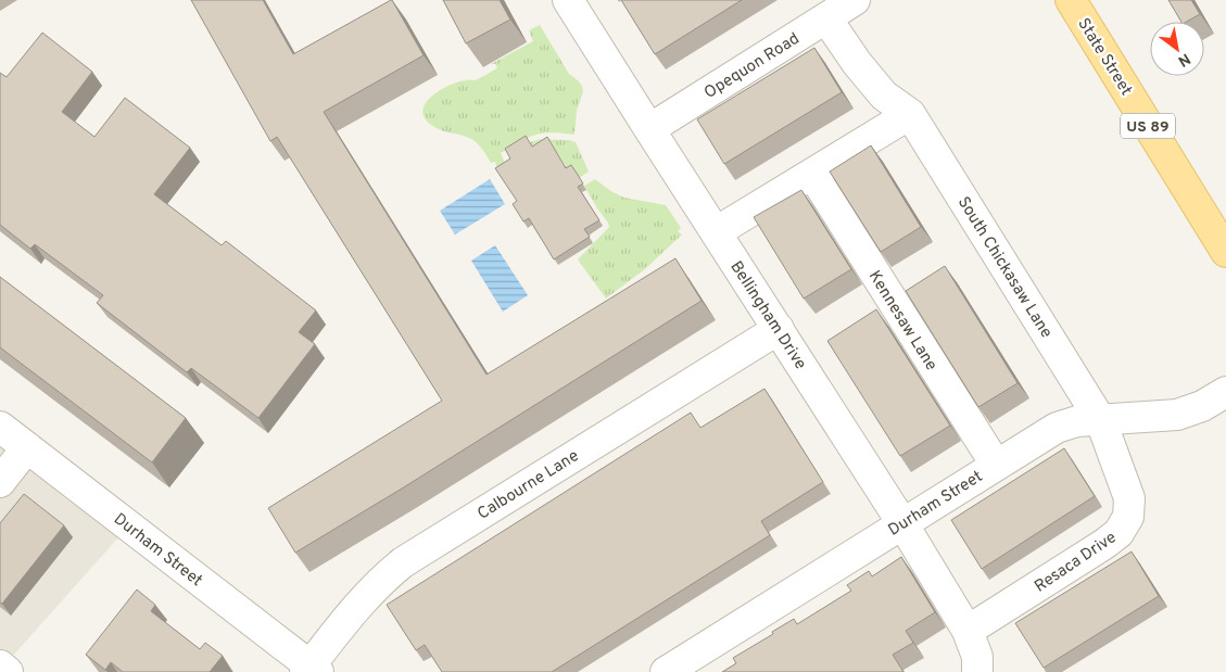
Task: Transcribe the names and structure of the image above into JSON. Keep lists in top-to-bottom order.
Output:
{
  "streets": {
    "main road": ["State Street", "US 89"],
    "street": [
      "Opequon Road",
      "South Chickasaw Lane",
      "Bellingham Drive",
      "Kennesaw Lane",
      "Calbourne Lane",
      "Durham Street",
      "Resaca Drive"
    ]
  },
  "crossings": [
    ["Opequon Road", "Bellingham Drive"],
    ["South Chickasaw Lane", "Durham Street"],
    ["South Chickasaw Lane", "Resaca Drive"],
    ["Bellingham Drive", "Calbourne Lane"],
    ["Bellingham Drive", "Durham Street"],
    ["Bellingham Drive", "Resaca Drive"],
    ["Kennesaw Lane", "Durham Street"],
    ["Calbourne Lane", "Durham Street"],
    ["Durham Street", "Resaca Drive"]
  ],
  "north": "bottom right"
}
